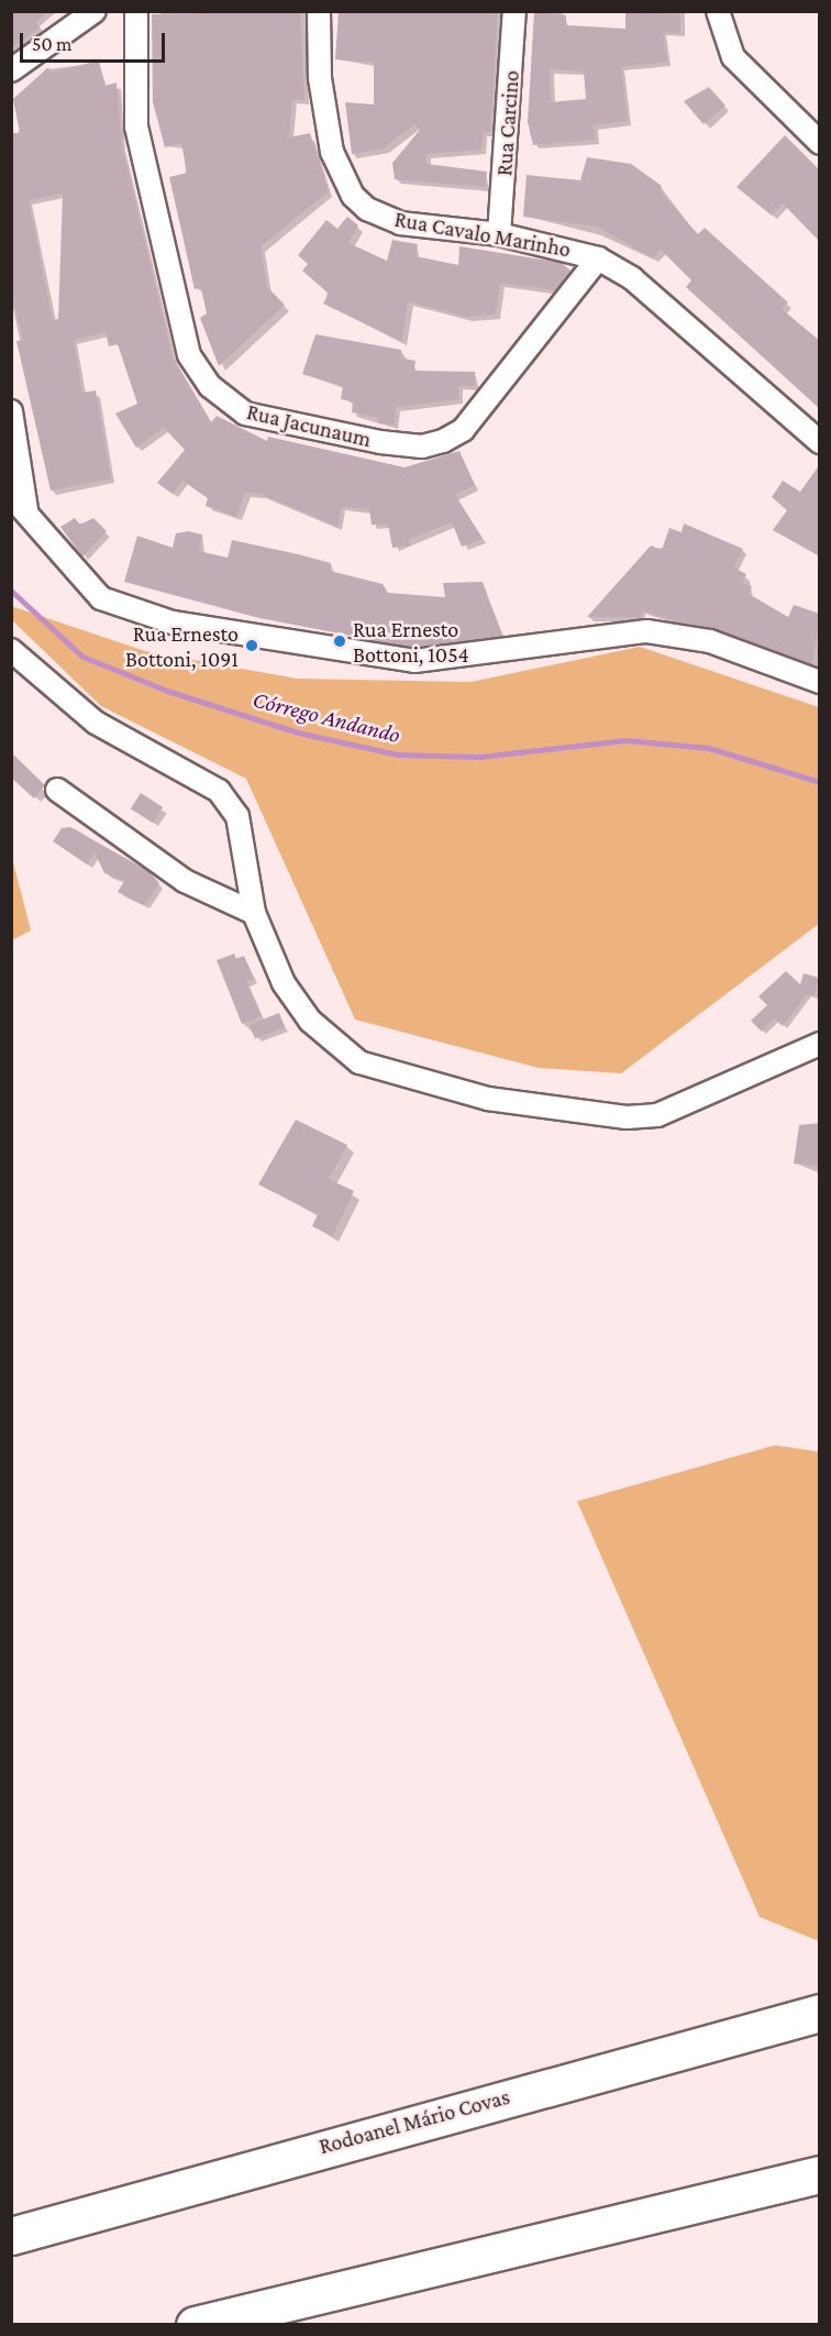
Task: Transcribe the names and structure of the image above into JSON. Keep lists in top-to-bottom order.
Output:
{
  "streets": {
    "highway": ["Rodoanel Mário Covas"],
    "street": ["Rua Carcino", "Rua Cavalo Marinho", "Rua Jacunaum"]
  },
  "crossings": [
    ["Rua Carcino", "Rua Cavalo Marinho"],
    ["Rua Cavalo Marinho", "Rua Jacunaum"]
  ],
  "water": ["Córrego Andando"],
  "places": ["Rua Ernesto Bottoni, 1054", "Rua Ernesto Bottoni, 1091"],
  "scale_bar": "50 m"
}
